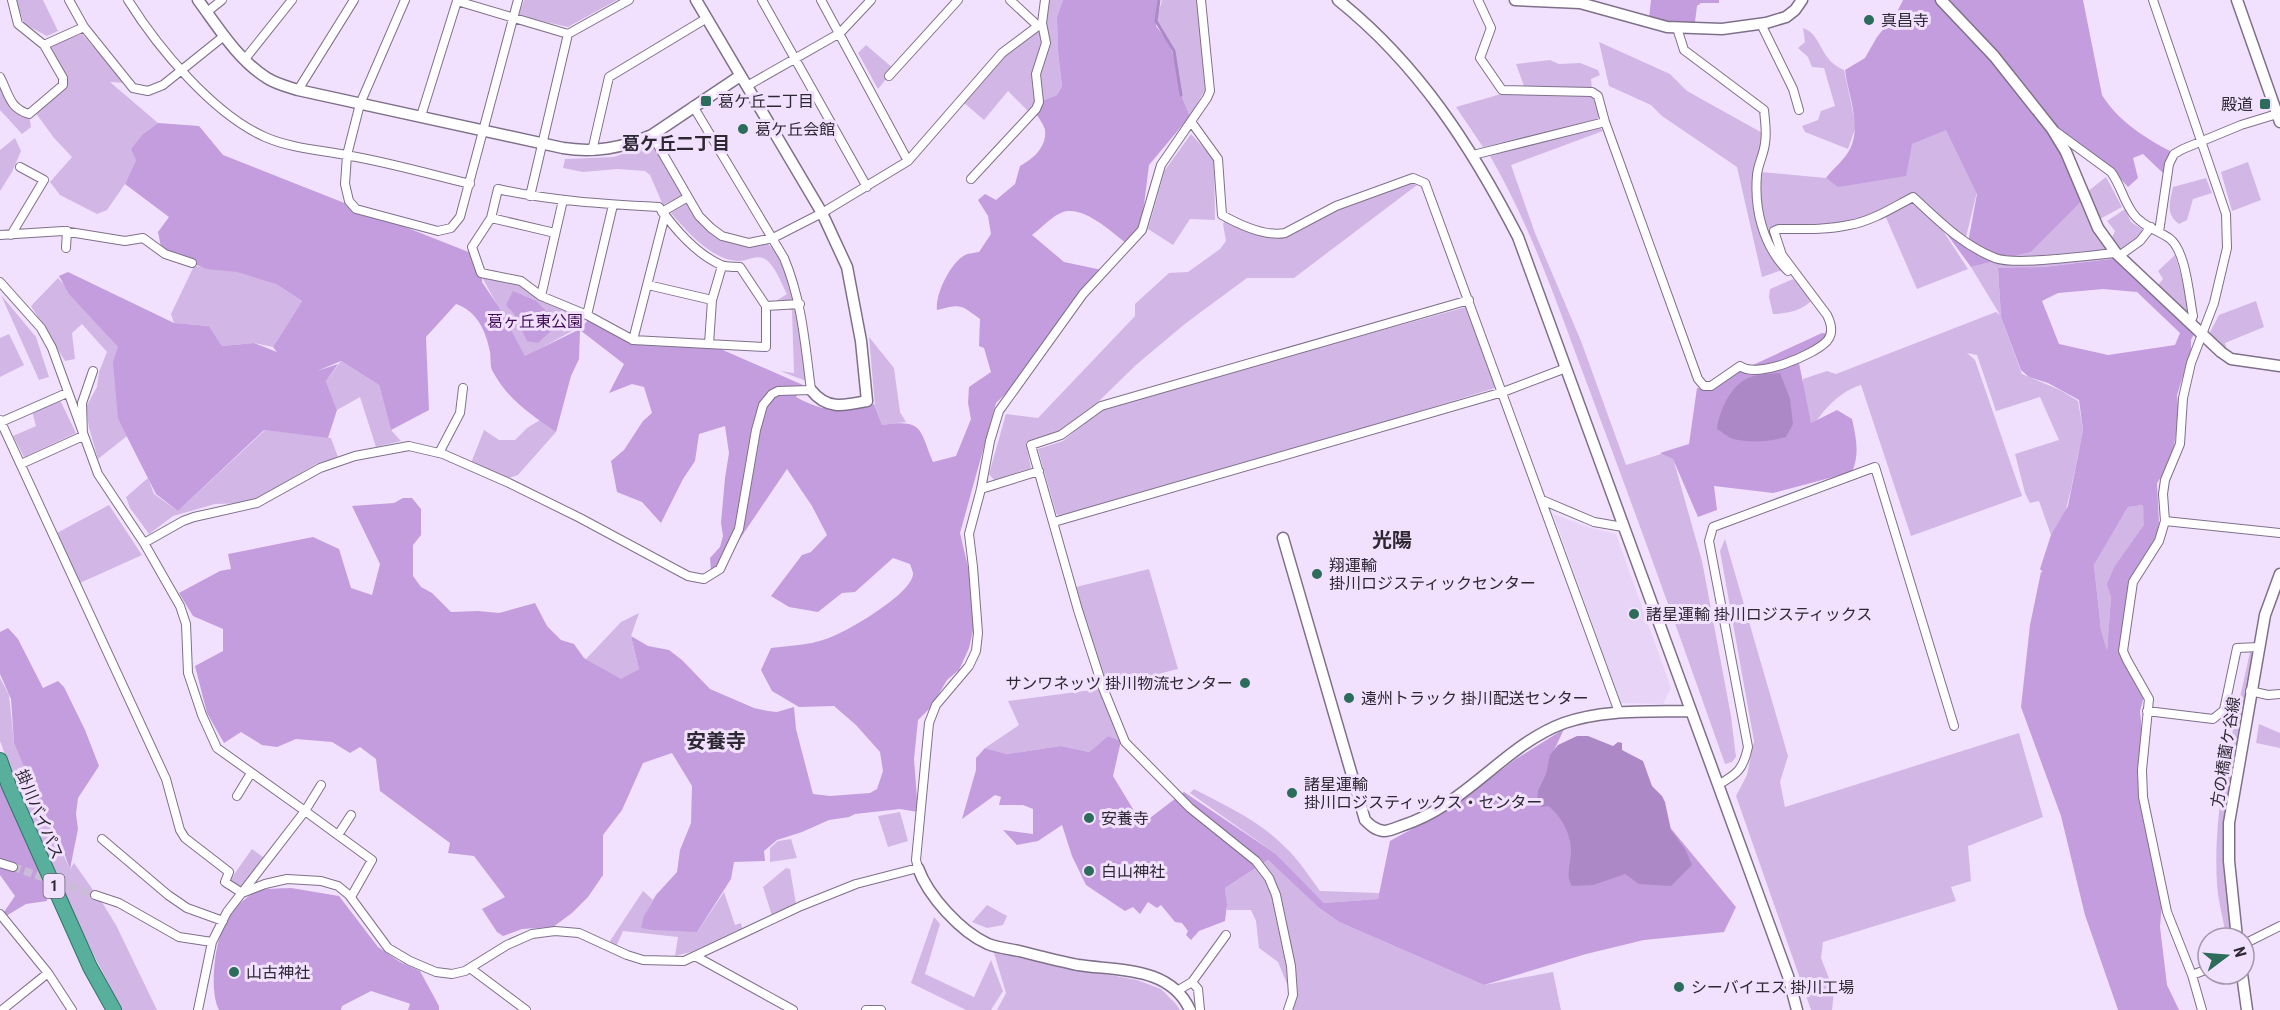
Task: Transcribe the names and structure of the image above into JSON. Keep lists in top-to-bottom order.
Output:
{
  "streets": {
    "highway": ["掛川バイパス", "1"],
    "street": ["方の橋薗ケ谷線"]
  },
  "districts": ["葛ケ丘二丁目", "光陽", "安養寺"],
  "parks": ["葛ヶ丘東公園"],
  "places": {
    "other": [
      "真昌寺",
      "葛ケ丘会館",
      "翔運輸 掛川ロジスティックセンター",
      "諸星運輸 掛川ロジスティックス",
      "サンワネッツ 掛川物流センター",
      "遠州トラック 掛川配送センター",
      "諸星運輸 掛川ロジスティックス・センター",
      "安養寺",
      "白山神社",
      "山古神社",
      "シーバイエス 掛川工場"
    ],
    "transit": ["葛ケ丘二丁目", "殿道"]
  },
  "north": "right"
}
